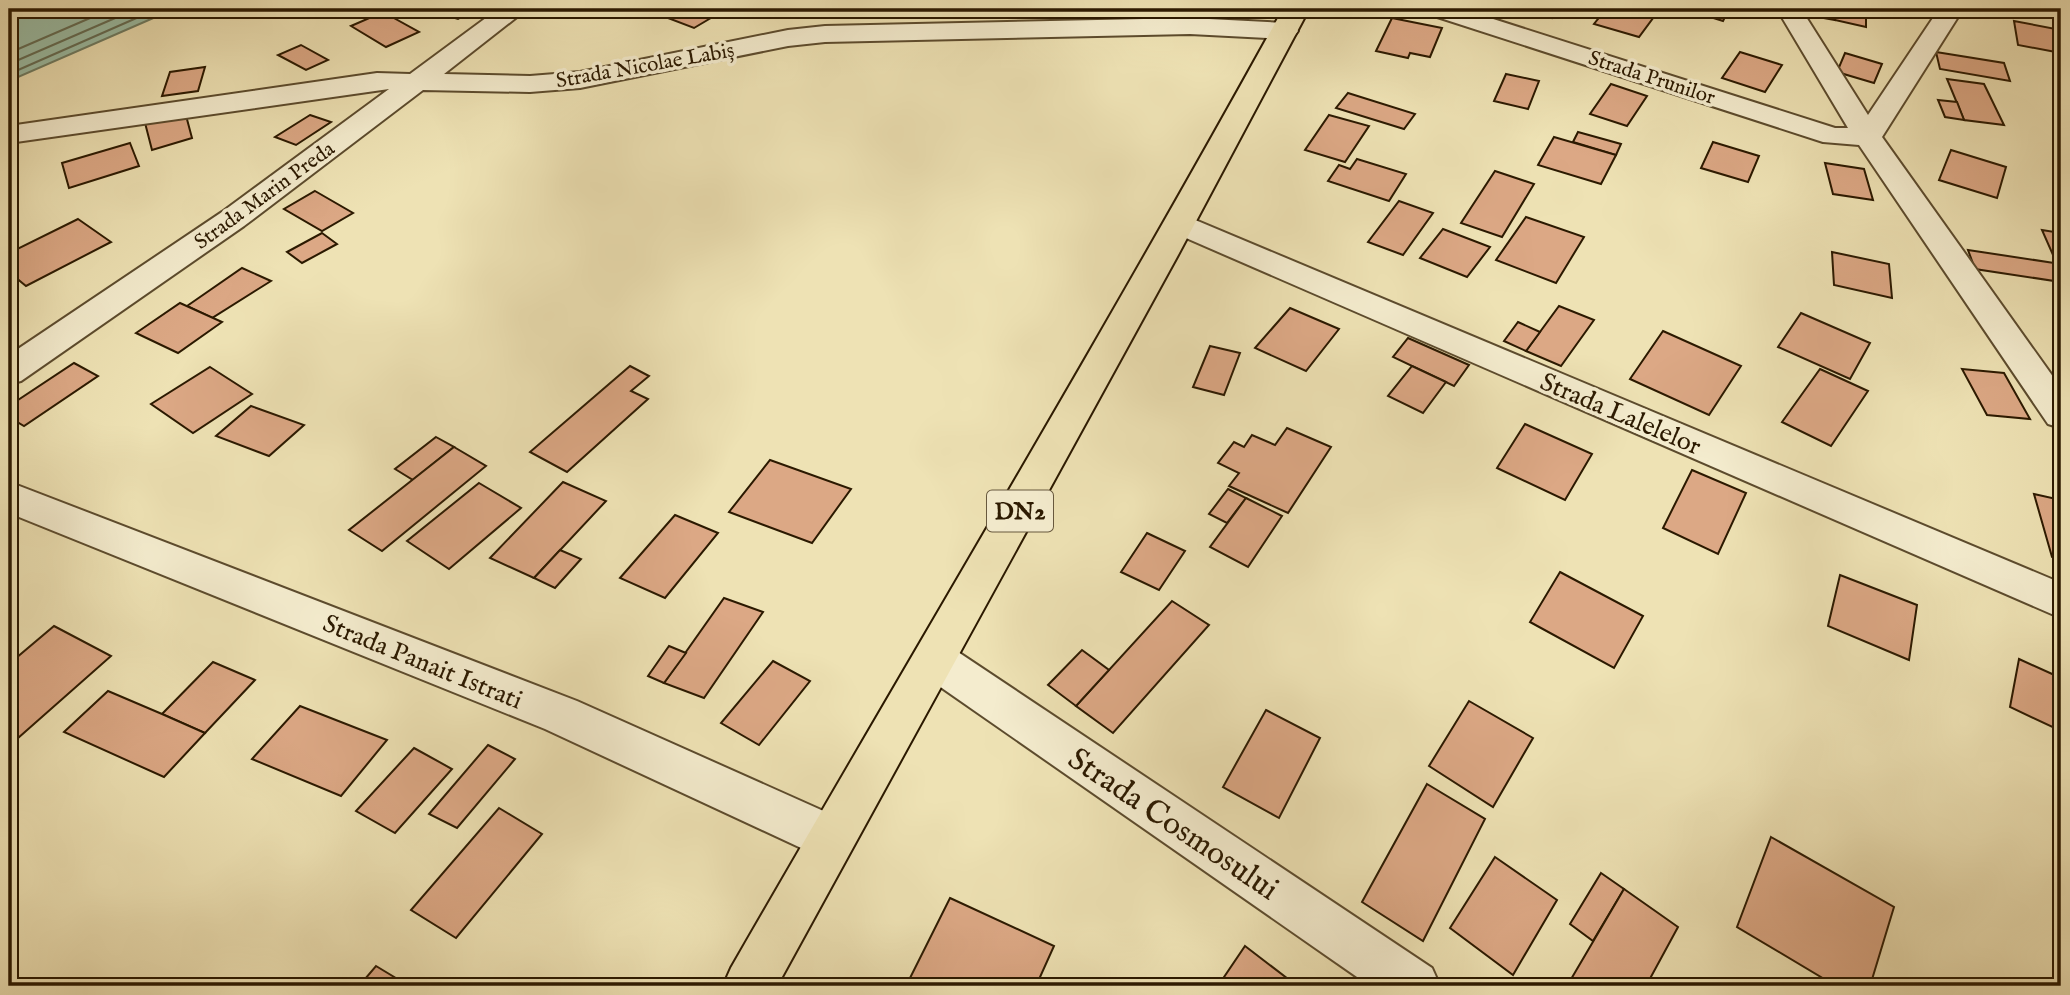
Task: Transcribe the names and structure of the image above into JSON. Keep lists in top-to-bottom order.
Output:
{
  "streets": {
    "highway": ["DN2"],
    "street": [
      "Strada Nicolae Labiș",
      "Strada Prunilor",
      "Strada Marin Preda",
      "Strada Lalelelor",
      "Strada Panait Istrati",
      "Strada Cosmosului"
    ]
  },
  "crossings": [
    ["Strada Nicolae Labiș", "Strada Marin Preda"],
    ["Strada Nicolae Labiș", "DN2"],
    ["Strada Lalelelor", "DN2"],
    ["DN2", "Strada Panait Istrati"],
    ["DN2", "Strada Cosmosului"]
  ]
}
